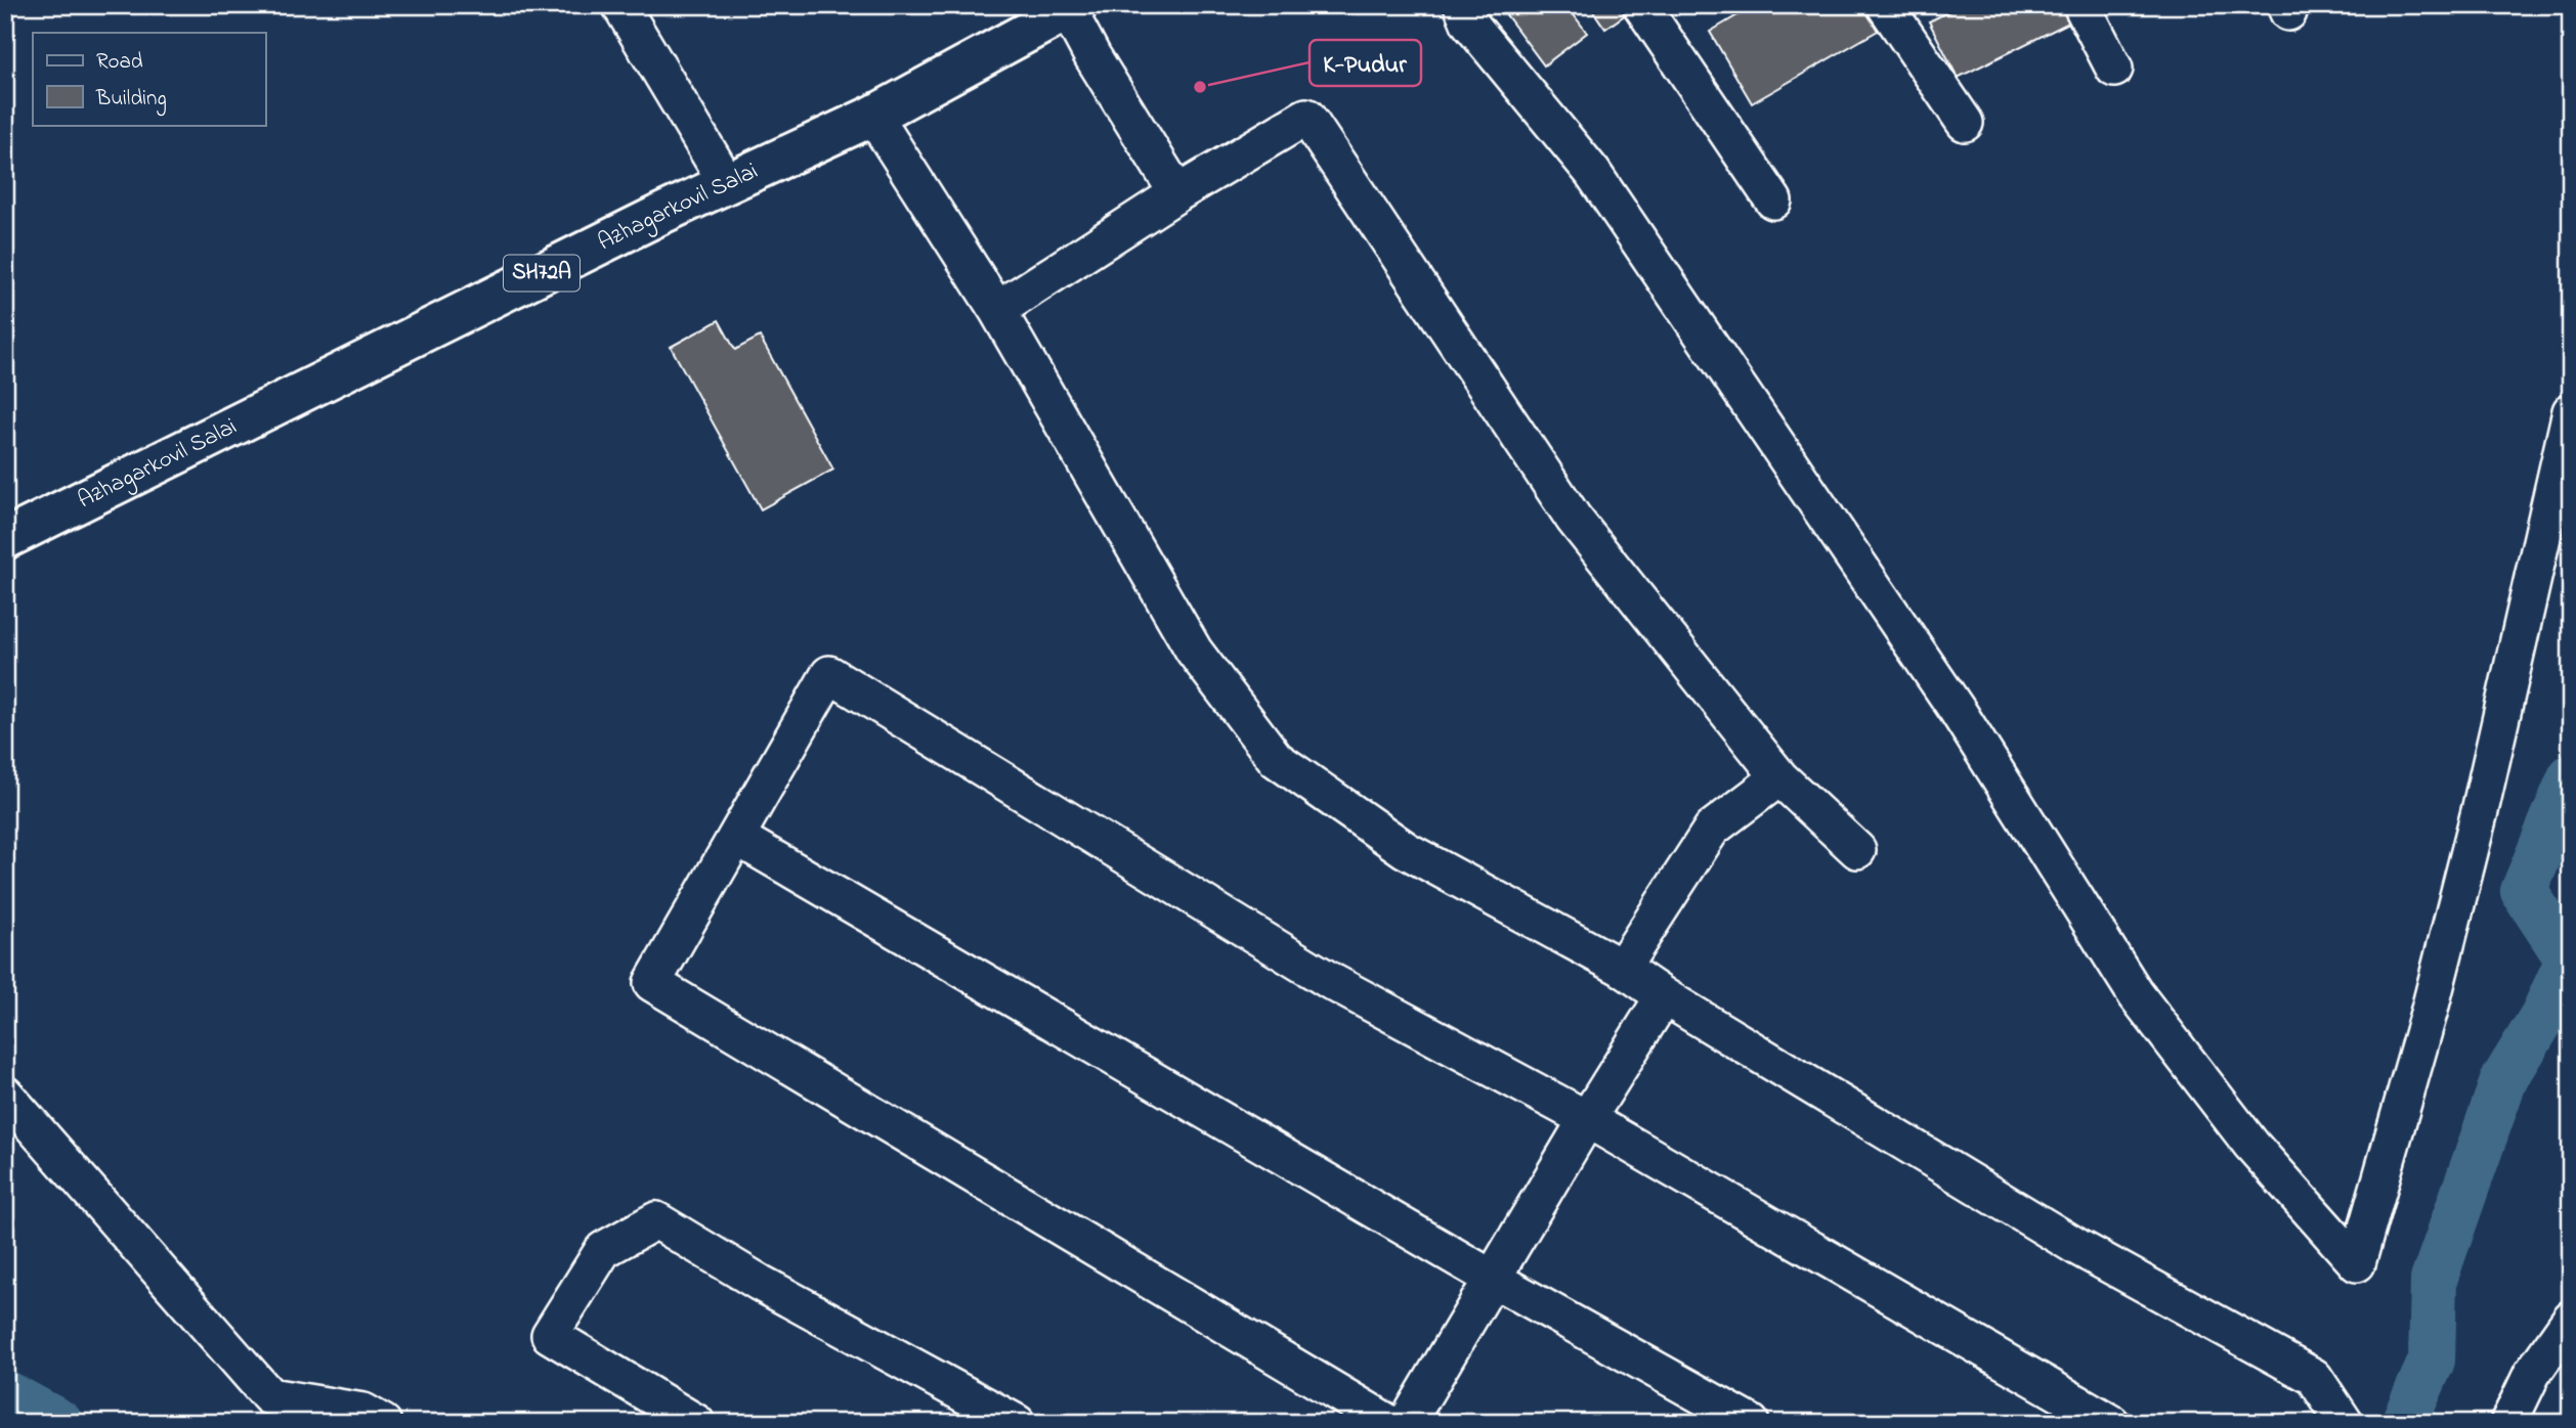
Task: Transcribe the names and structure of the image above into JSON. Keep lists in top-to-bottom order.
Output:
{
  "streets": {
    "main road": ["Azhagarkovil Salai", "SH72A"]
  },
  "places": ["K-Pudur"],
  "legend": ["Road", "Building"]
}
